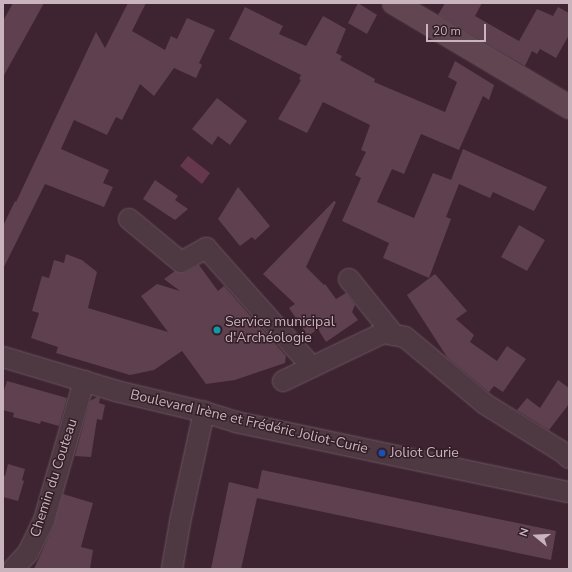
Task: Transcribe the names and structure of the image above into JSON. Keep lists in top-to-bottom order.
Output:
{
  "streets": {
    "street": ["Boulevard Irène et Frédéric Joliot-Curie", "Chemin du Couteau"]
  },
  "crossings": [
    ["Boulevard Irène et Frédéric Joliot-Curie", "Chemin du Couteau"]
  ],
  "places": ["Service municipal d'Archéologie", "Joliot Curie"],
  "scale_bar": "20 m",
  "north": "left"
}
